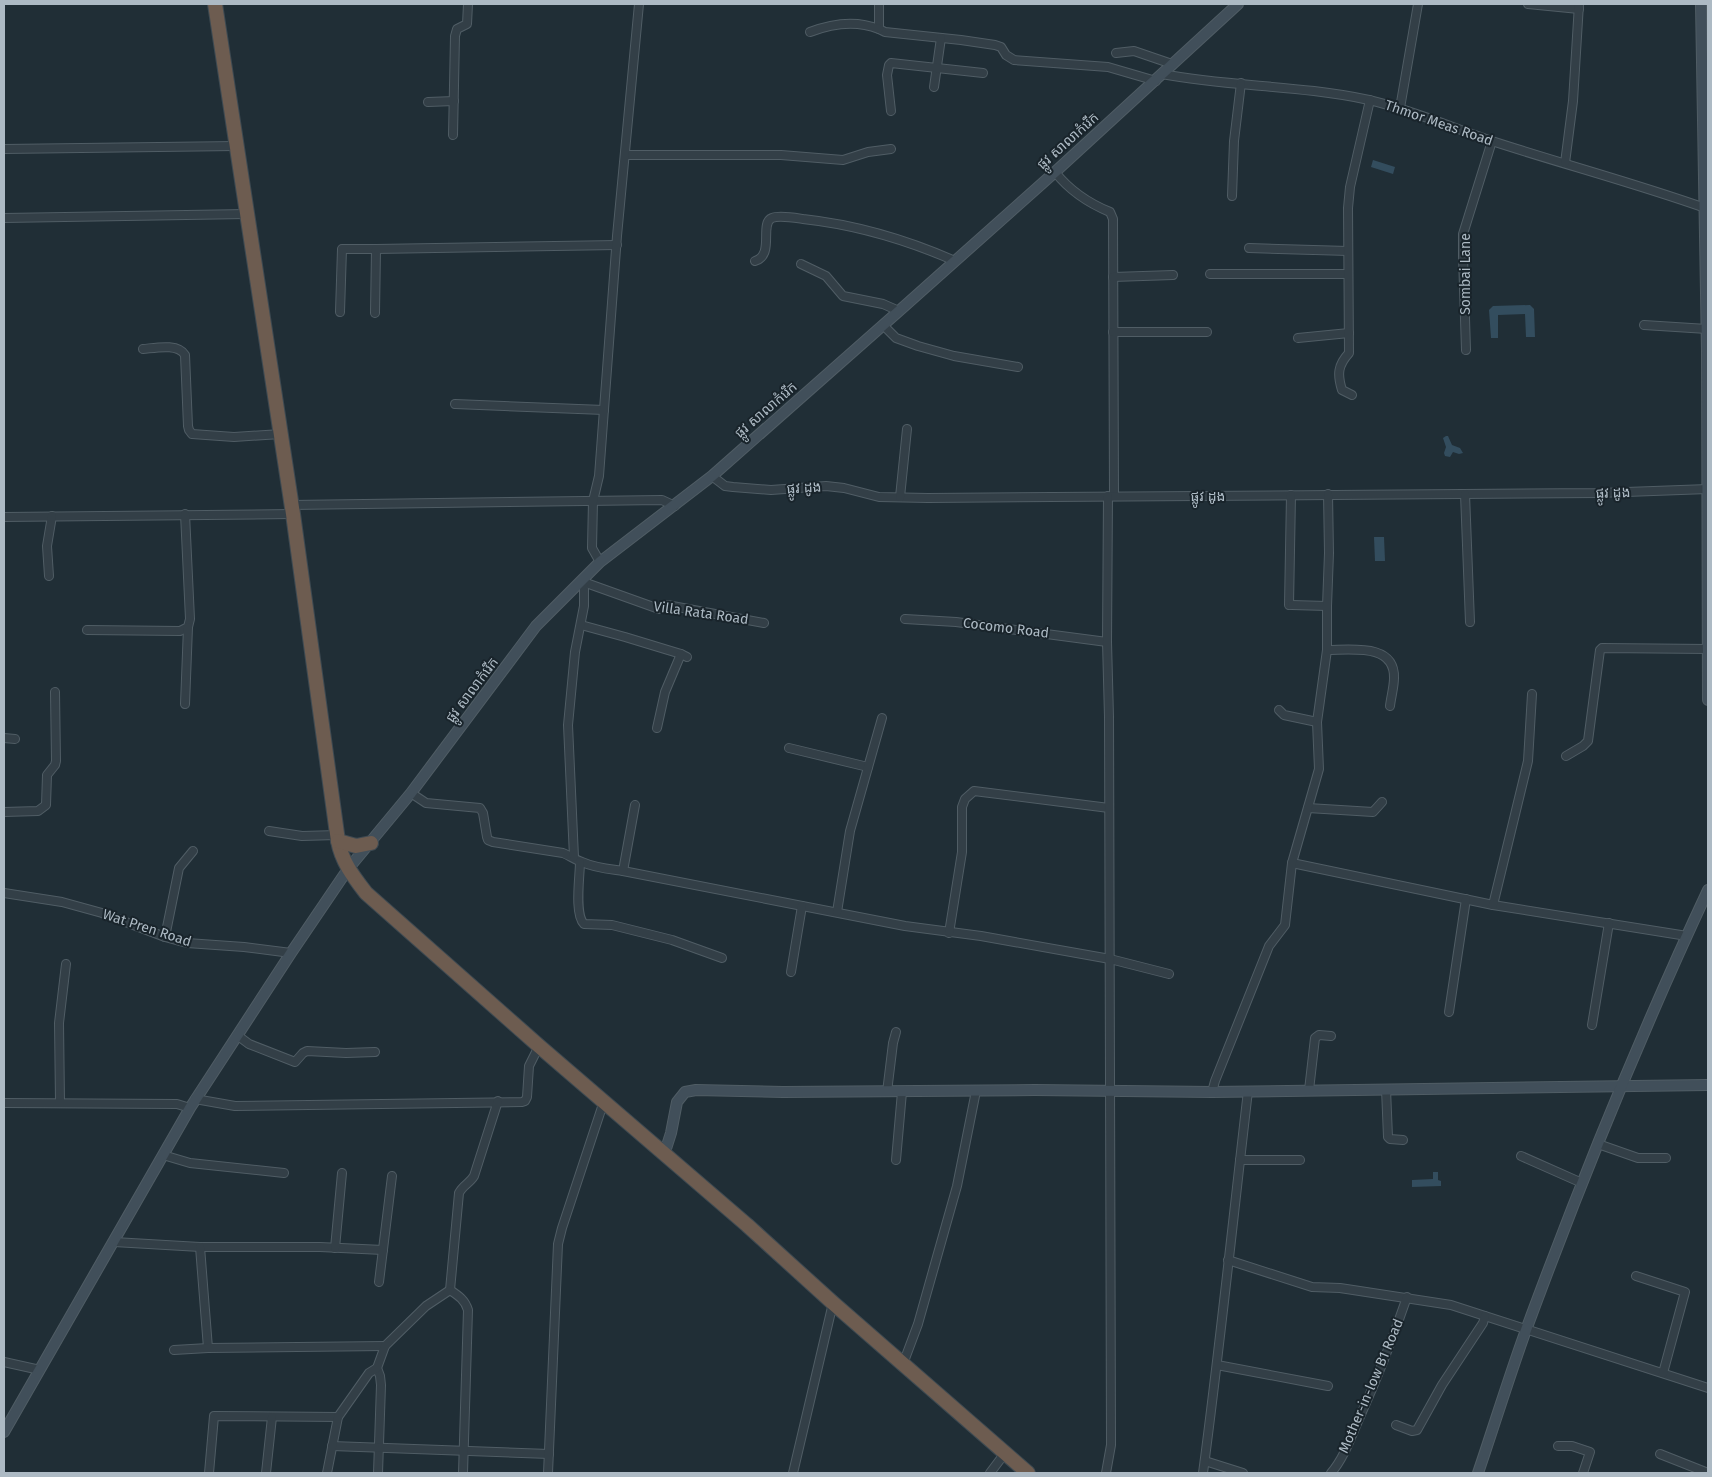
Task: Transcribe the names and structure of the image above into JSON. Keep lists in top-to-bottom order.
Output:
{
  "streets": {
    "street": [
      "Thmor Meas Road",
      "ផ្លូវ សាលាកំរើក",
      "Sombai Lane",
      "ផ្លូវ ដូង",
      "Villa Rata Road",
      "Cocomo Road",
      "Wat Pren Road",
      "Mother-in-low B1 Road"
    ]
  },
  "crossings": [
    ["Thmor Meas Road", "ផ្លូវ សាលាកំរើក"],
    ["Thmor Meas Road", "Sombai Lane"],
    ["ផ្លូវ សាលាកំរើក", "ផ្លូវ ដូង"],
    ["ផ្លូវ សាលាកំរើក", "Villa Rata Road"],
    ["ផ្លូវ សាលាកំរើក", "Wat Pren Road"]
  ]
}
